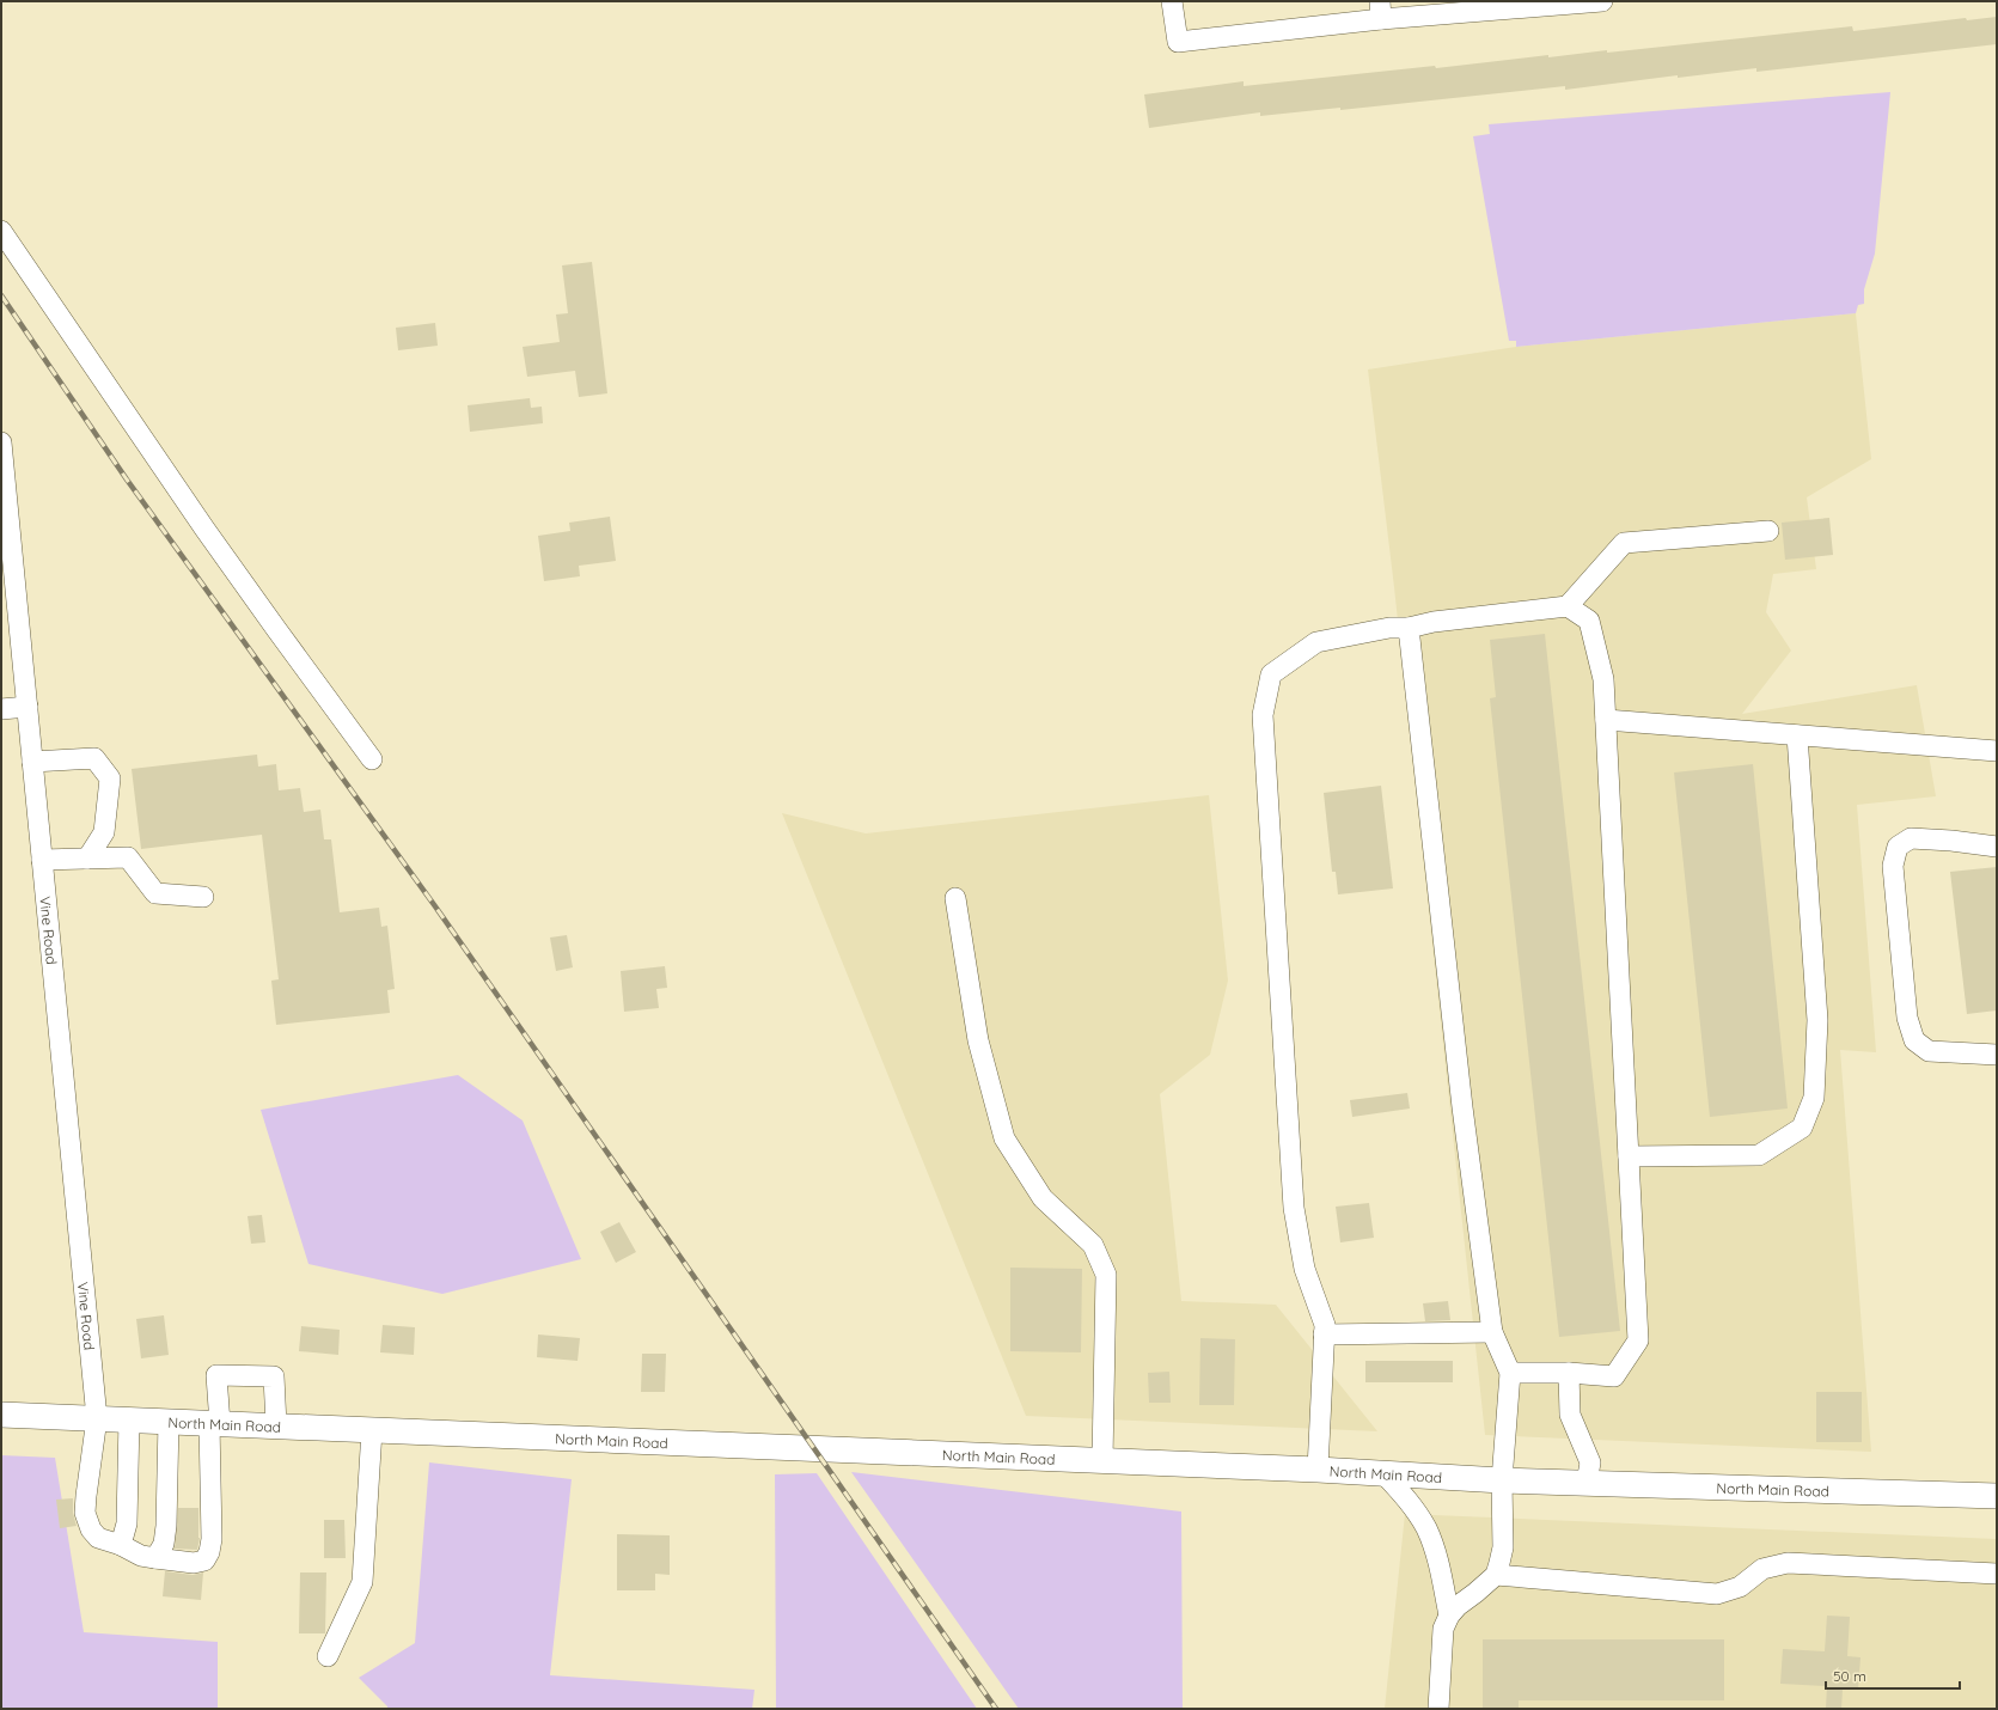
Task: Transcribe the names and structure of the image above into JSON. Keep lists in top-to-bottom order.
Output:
{
  "streets": {
    "main road": ["North Main Road"],
    "street": ["Vine Road"]
  },
  "crossings": [
    ["Vine Road", "North Main Road"]
  ],
  "scale_bar": "50 m"
}
